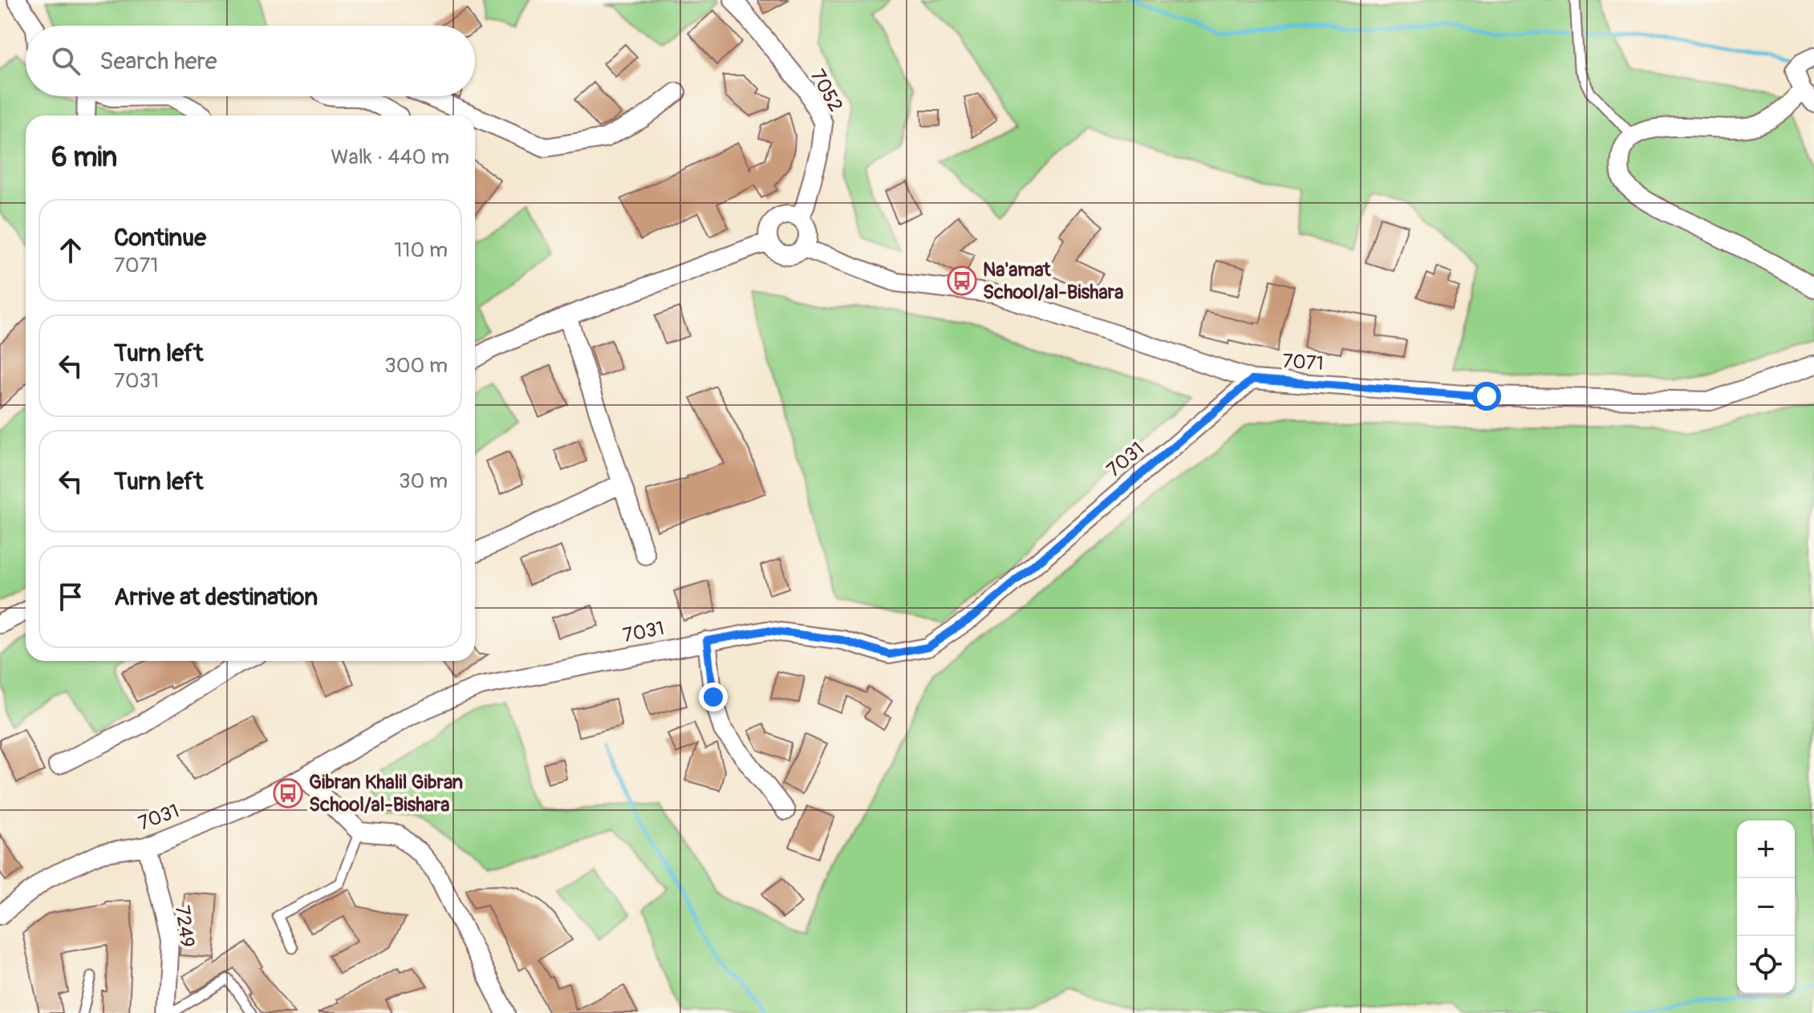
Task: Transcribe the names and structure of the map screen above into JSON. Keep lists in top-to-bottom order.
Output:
{
  "streets": {
    "street": [
      "7052",
      "7071",
      "7031",
      "7249"
    ]
  },
  "crossings": [
    ["7052", "7071"],
    ["7071", "7031"],
    ["7031", "7249"]
  ],
  "places": {
    "bus stop": ["Na'amat School/al-Bishara", "Gibran Khalil Gibran School/al-Bishara"]
  },
  "page": {
    "search": "Search here",
    "heading": ["6 min", "Walk · 440 m"],
    "list": [
      ["Continue", "7071", "110 m"],
      ["Turn left", "7031", "300 m"],
      ["Turn left", "30 m"],
      "Arrive at destination"
    ],
    "map_buttons": ["+", "−"]
  }
}
